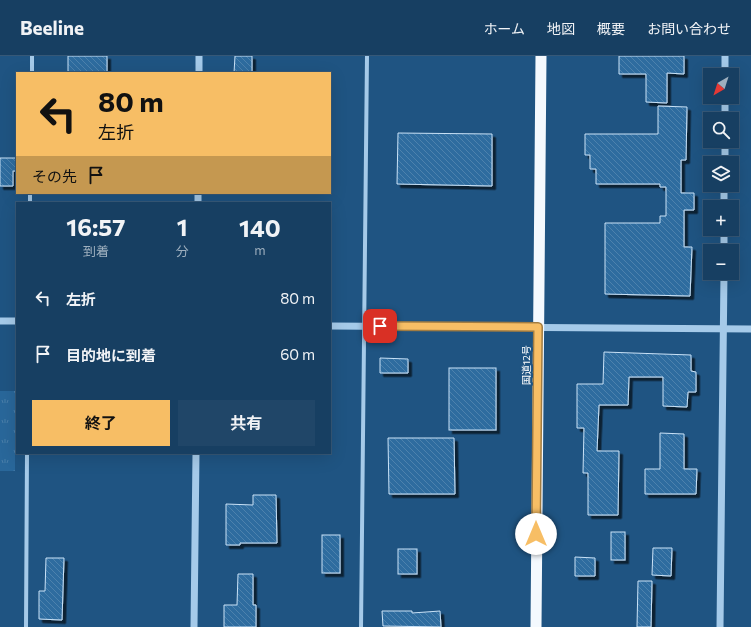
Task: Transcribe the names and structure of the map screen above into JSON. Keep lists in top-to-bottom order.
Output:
{
  "streets": {
    "highway": ["国道12号"]
  },
  "north": "bottom left",
  "page": {
    "header": "Beeline",
    "nav": [
      "ホーム",
      "地図",
      "概要",
      "お問い合わせ"
    ],
    "map_buttons": ["+", "−"],
    "turn": ["80 m", "左折"],
    "then": "その先",
    "eta": [
      "16:57",
      "到着",
      "1",
      "分",
      "140",
      "m"
    ],
    "list": [
      {
        "name": "左折",
        "value": "80 m"
      },
      {
        "name": "目的地に到着",
        "value": "60 m"
      }
    ],
    "buttons": ["終了", "共有"]
  }
}
